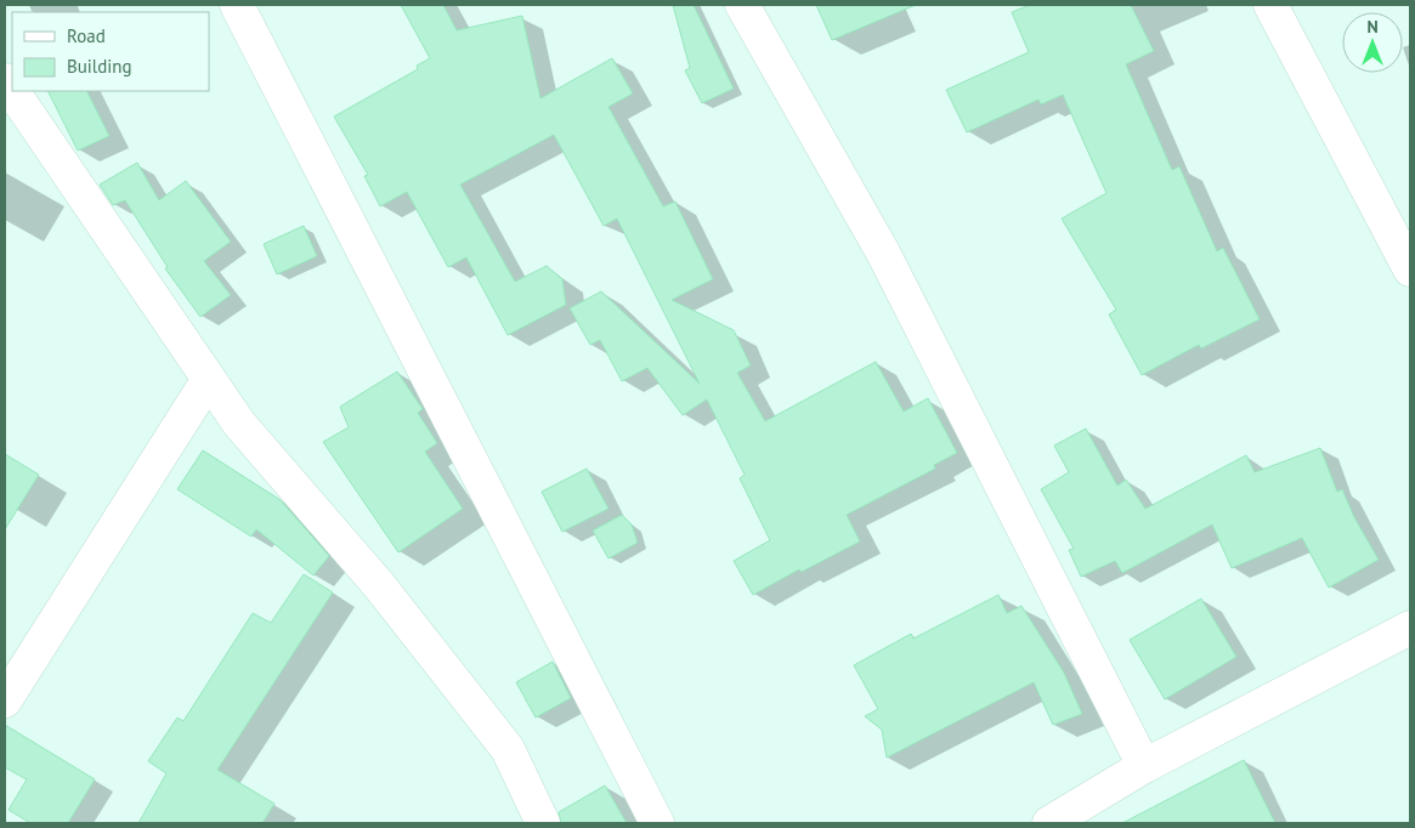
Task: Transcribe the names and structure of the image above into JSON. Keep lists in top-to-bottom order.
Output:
{
  "legend": ["Road", "Building"],
  "north": "top"
}
